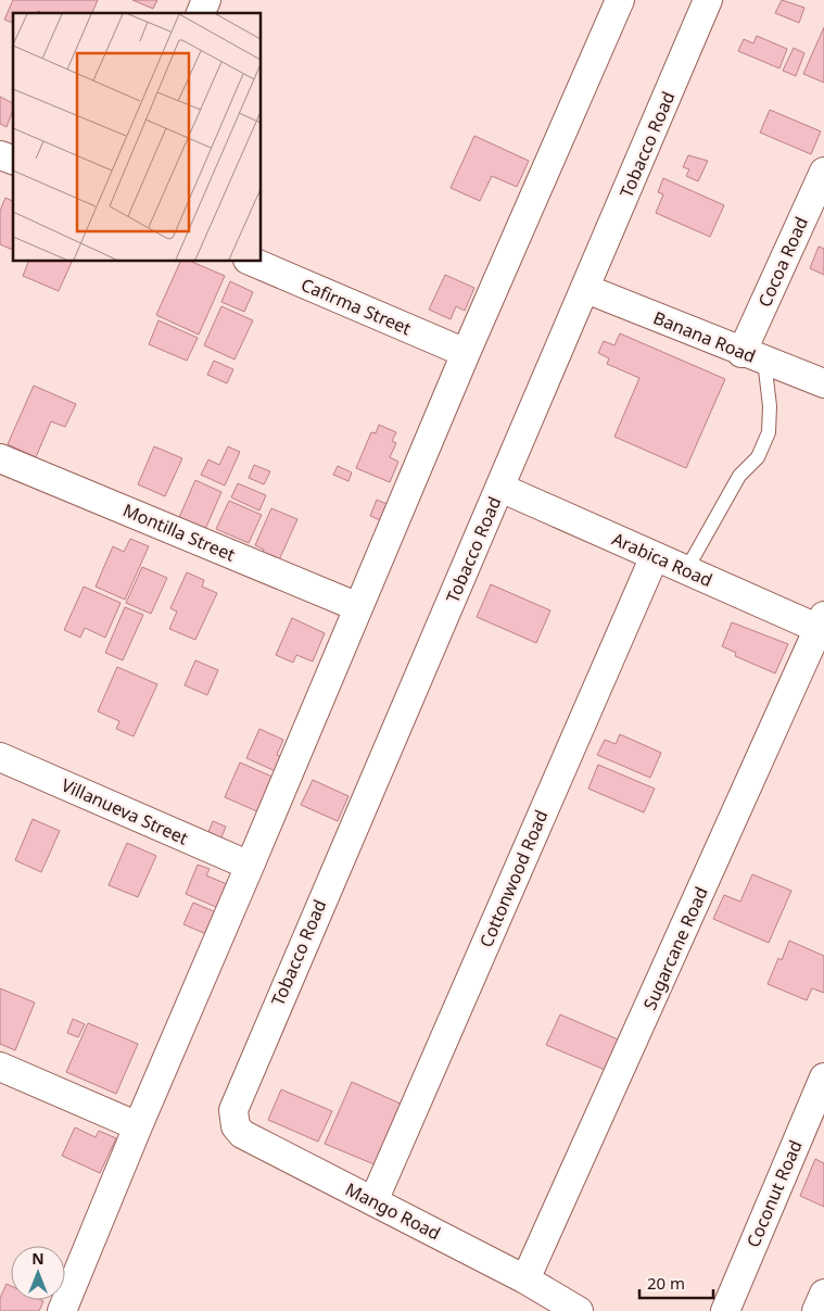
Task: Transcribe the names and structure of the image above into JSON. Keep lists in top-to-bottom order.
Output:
{
  "streets": {
    "street": [
      "Tobacco Road",
      "Cocoa Road",
      "Cafirma Street",
      "Banana Road",
      "Montilla Street",
      "Arabica Road",
      "Villanueva Street",
      "Cottonwood Road",
      "Sugarcane Road",
      "Coconut Road",
      "Mango Road"
    ]
  },
  "crossings": [
    ["Tobacco Road", "Banana Road"],
    ["Tobacco Road", "Arabica Road"],
    ["Tobacco Road", "Mango Road"],
    ["Cocoa Road", "Banana Road"],
    ["Arabica Road", "Cottonwood Road"],
    ["Arabica Road", "Sugarcane Road"],
    ["Cottonwood Road", "Mango Road"],
    ["Sugarcane Road", "Mango Road"]
  ],
  "scale_bar": "20 m",
  "north": "top"
}
